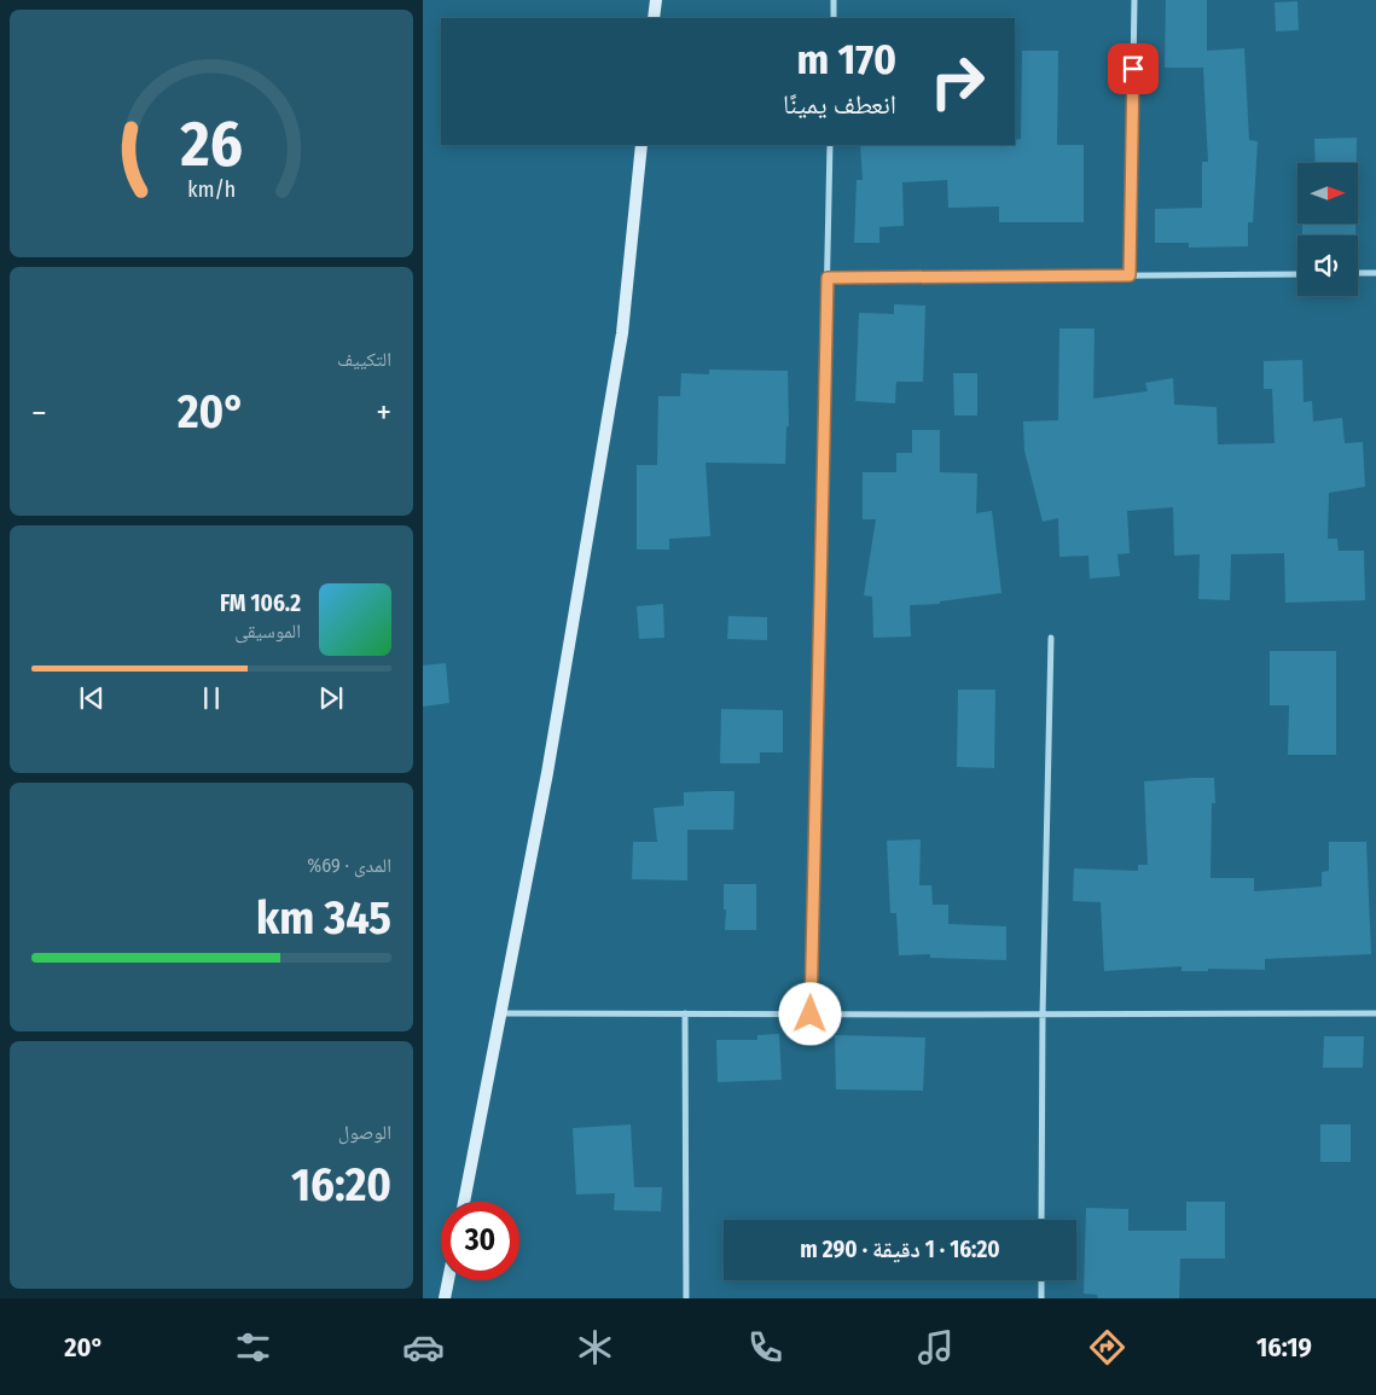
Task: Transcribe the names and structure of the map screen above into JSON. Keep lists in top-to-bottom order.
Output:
{
  "north": "right",
  "page": {
    "turn": ["170 m", "انعطف يمينًا"],
    "tile": [
      "التكييف",
      ["المدى · 69%", "345 km"],
      ["الوصول", "16:20"]
    ],
    "heat": ["−", "20°", "+"],
    "song": ["106.2 FM", "الموسيقى"],
    "limit": "30",
    "trip": "16:20 · 1 دقيقة · 290 m",
    "tabs": ["16:19", "20°"],
    "gauge": ["26", "km/h"]
  }
}
